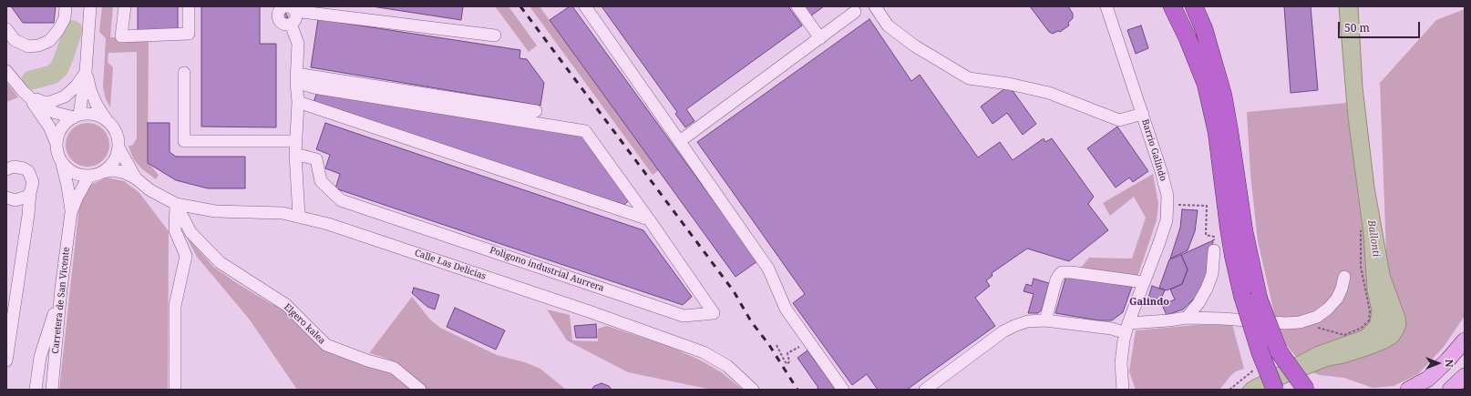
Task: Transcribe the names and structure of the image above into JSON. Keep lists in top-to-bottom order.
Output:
{
  "streets": {
    "street": [
      "Barrio Galindo",
      "Calle Las Delicias",
      "Poligono industrial Aurrera",
      "Carretera de San Vicente",
      "Elgero kalea"
    ]
  },
  "crossings": [
    ["Calle Las Delicias", "Carretera de San Vicente"],
    ["Calle Las Delicias", "Elgero kalea"]
  ],
  "districts": ["Galindo"],
  "water": ["Ballonti"],
  "scale_bar": "50 m",
  "north": "right"
}
